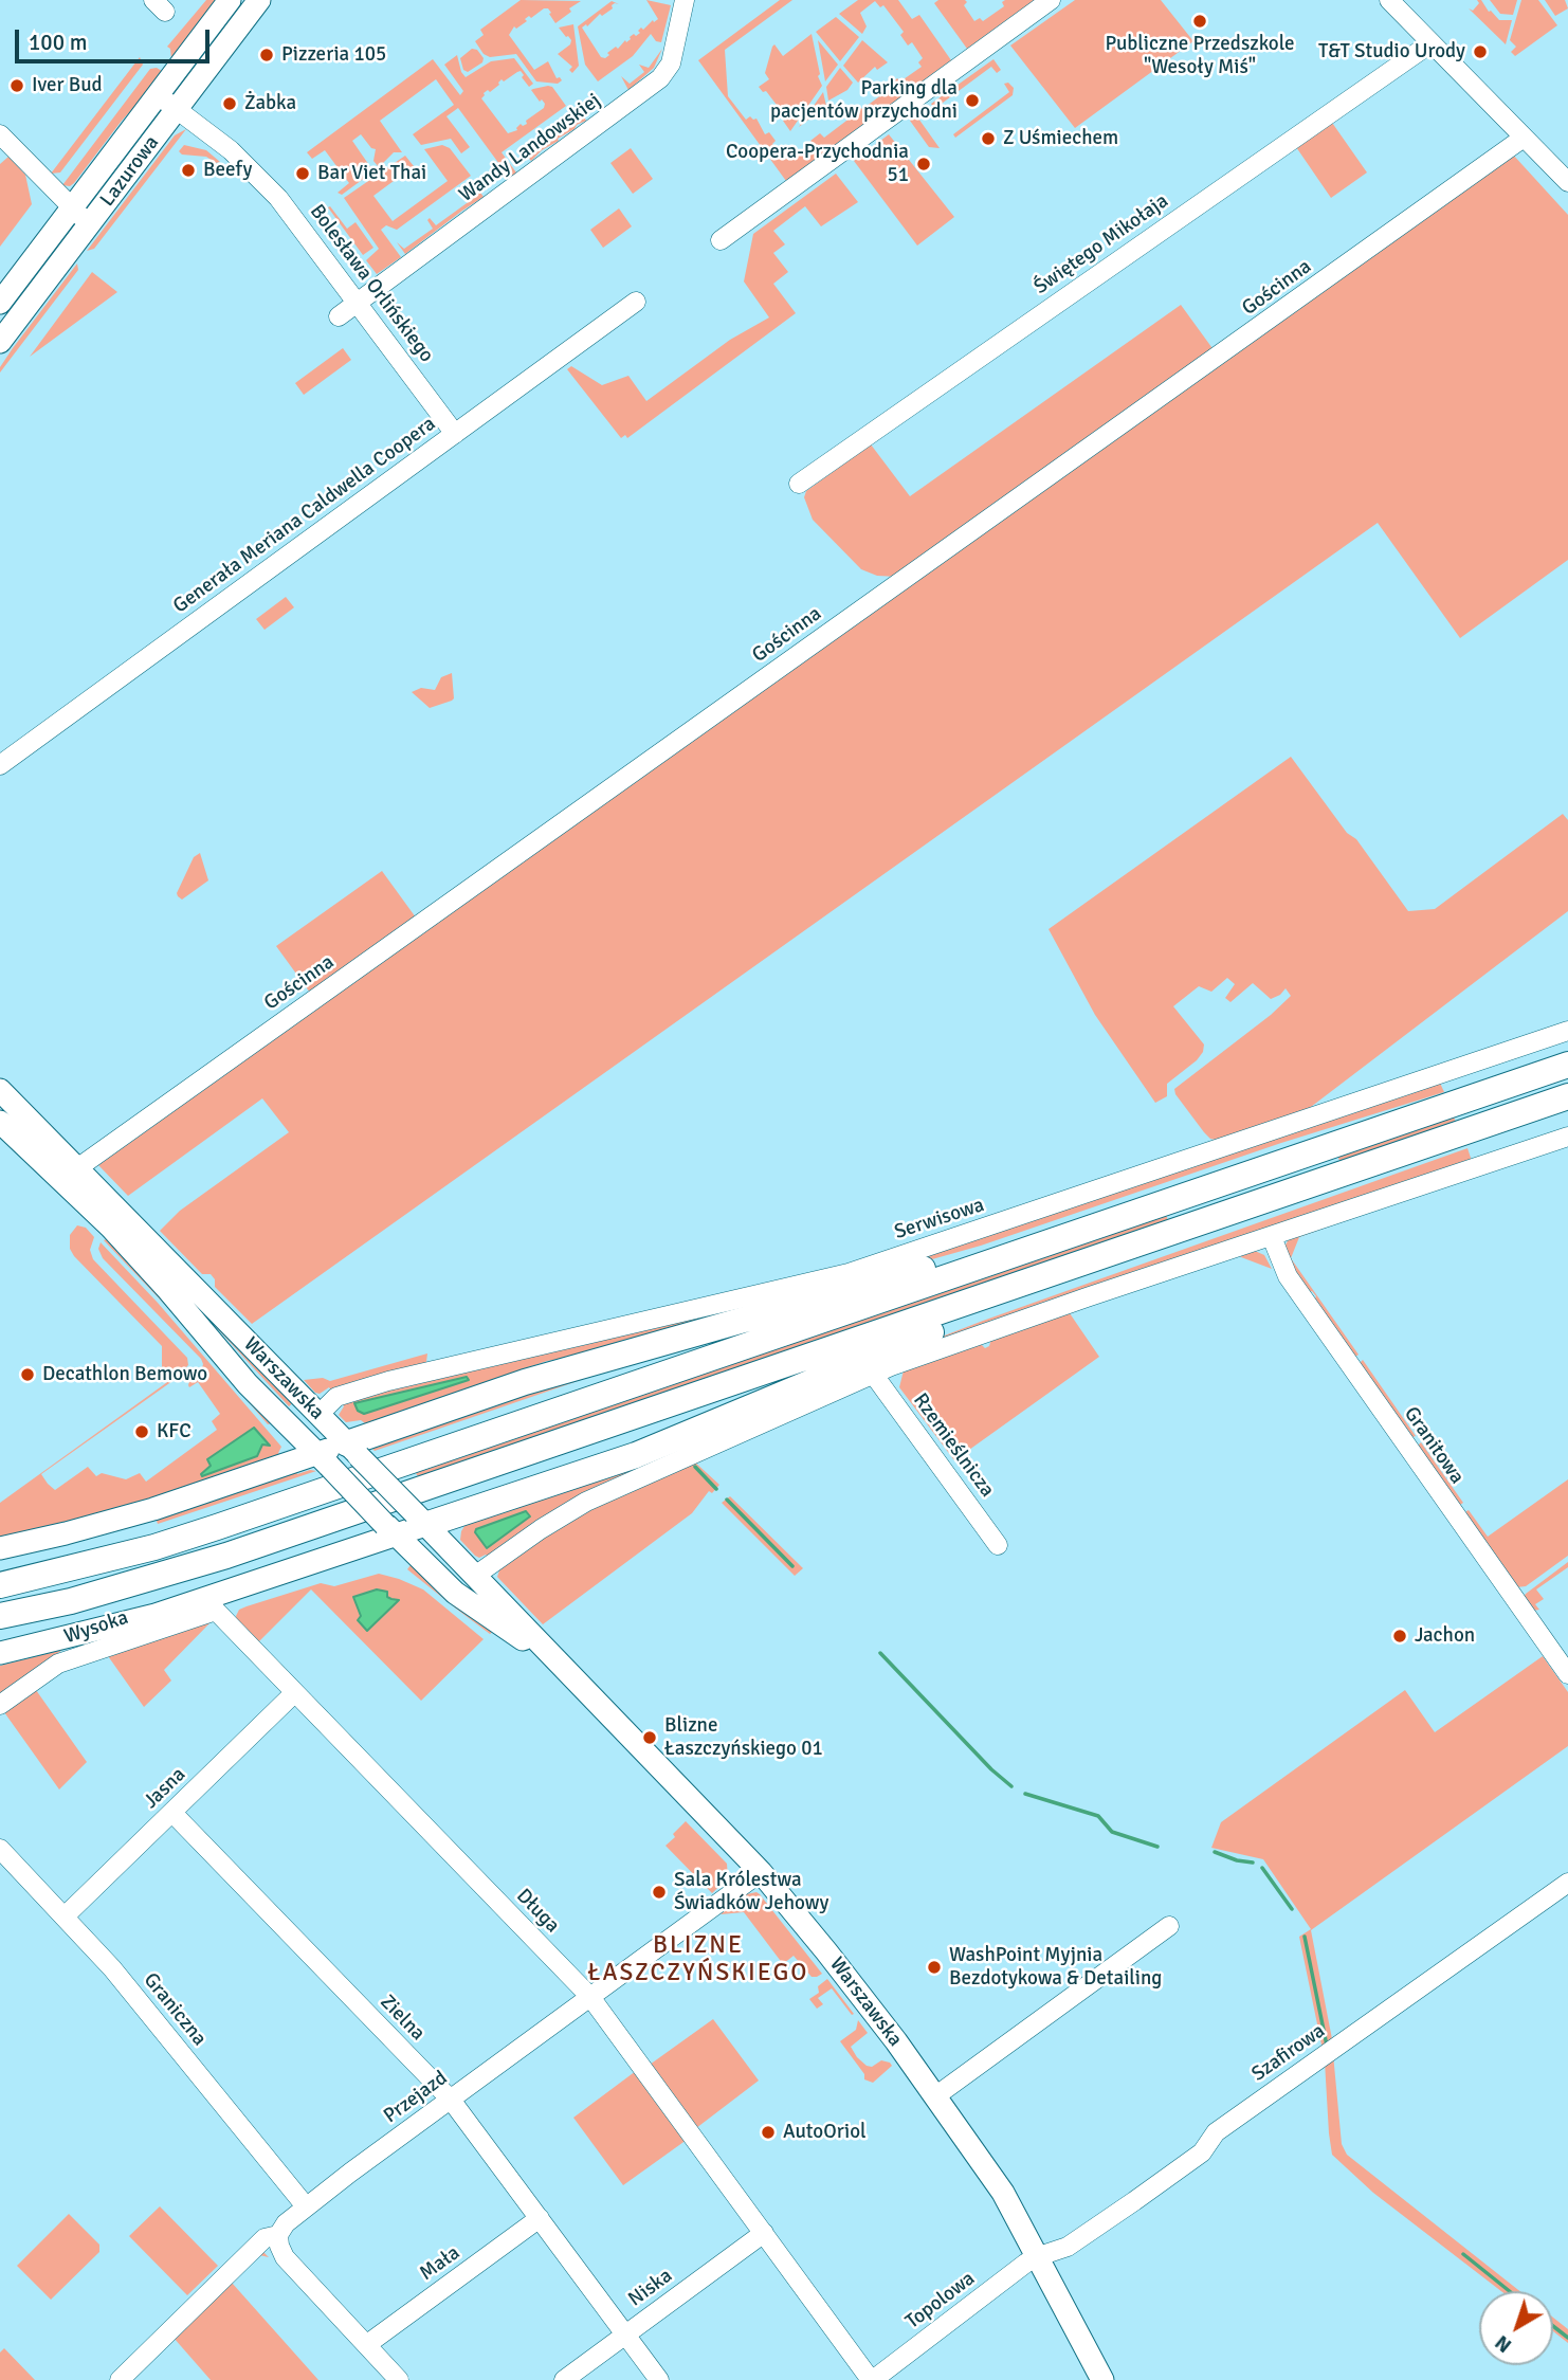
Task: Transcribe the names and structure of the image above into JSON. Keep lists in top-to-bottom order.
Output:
{
  "streets": {
    "main road": ["Lazurowa", "Warszawska"],
    "street": [
      "Wandy Landowskiej",
      "Świętego Mikołaja",
      "Bolesława Orlińskiego",
      "Gościnna",
      "Generała Meriana Caldwella Coopera",
      "Serwisowa",
      "Rzemieślnicza",
      "Granitowa",
      "Wysoka",
      "Jasna",
      "Długa",
      "Graniczna",
      "Zielna",
      "Szafirowa",
      "Przejazd",
      "Mała",
      "Niska",
      "Topolowa"
    ]
  },
  "crossings": [
    ["Wandy Landowskiej", "Bolesława Orlińskiego"],
    ["Lazurowa", "Bolesława Orlińskiego"],
    ["Bolesława Orlińskiego", "Generała Meriana Caldwella Coopera"],
    ["Gościnna", "Warszawska"],
    ["Serwisowa", "Warszawska"],
    ["Warszawska", "Szafirowa"],
    ["Warszawska", "Przejazd"],
    ["Warszawska", "Topolowa"],
    ["Wysoka", "Długa"],
    ["Jasna", "Długa"],
    ["Jasna", "Graniczna"],
    ["Jasna", "Zielna"],
    ["Długa", "Przejazd"],
    ["Długa", "Niska"],
    ["Długa", "Topolowa"],
    ["Graniczna", "Przejazd"],
    ["Zielna", "Przejazd"],
    ["Zielna", "Mała"],
    ["Zielna", "Niska"],
    ["Szafirowa", "Topolowa"]
  ],
  "districts": ["BLIZNE ŁASZCZYŃSKIEGO"],
  "places": [
    "Publiczne Przedszkole \"Wesoły Miś\"",
    "T&T Studio Urody",
    "Pizzeria 105",
    "Iver Bud",
    "Parking dla pacjentów przychodni",
    "Żabka",
    "Z Uśmiechem",
    "Coopera-Przychodnia 51",
    "Beefy",
    "Bar Viet Thai",
    "Decathlon Bemowo",
    "KFC",
    "Jachon",
    "Blizne Łaszczyńskiego 01",
    "Sala Królestwa Świadków Jehowy",
    "WashPoint Myjnia Bezdotykowa & Detailing",
    "AutoOriol"
  ],
  "scale_bar": "100 m",
  "north": "bottom left"
}
